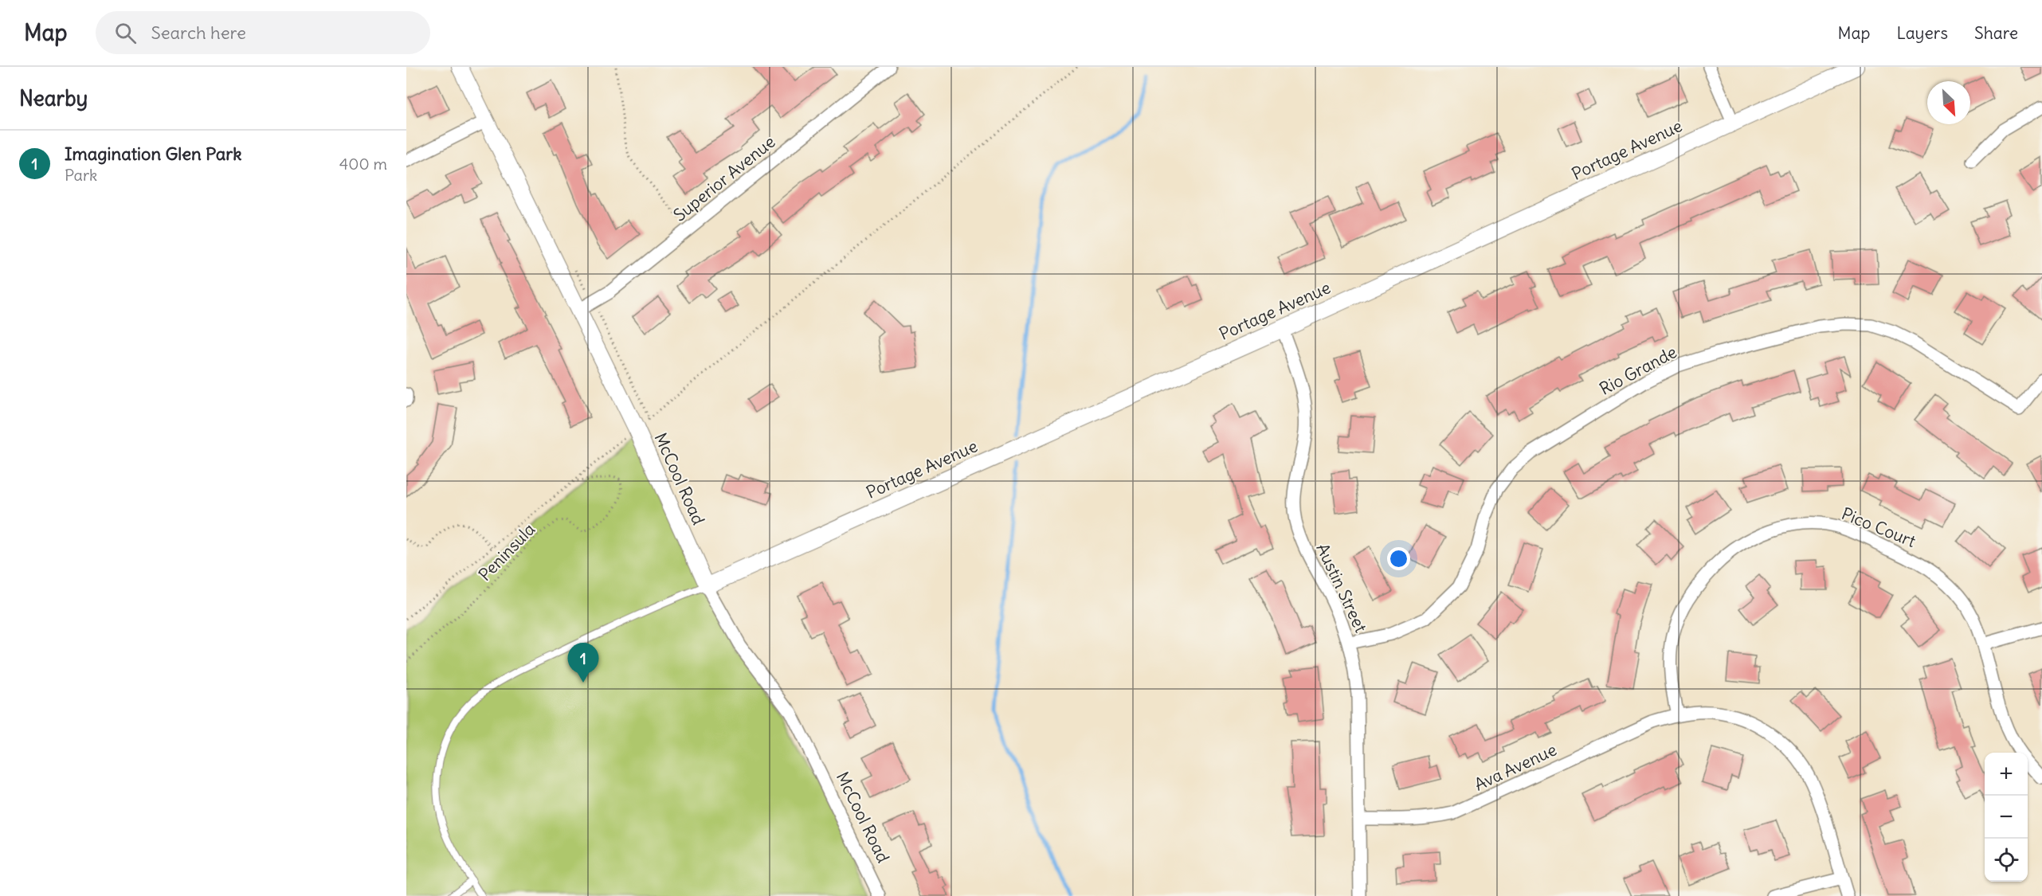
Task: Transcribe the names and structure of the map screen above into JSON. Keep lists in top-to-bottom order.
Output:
{
  "streets": {
    "street": [
      "Portage Avenue",
      "Superior Avenue",
      "Rio Grande",
      "McCool Road",
      "Pico Court",
      "Austin Street",
      "Ava Avenue"
    ],
    "path": ["Peninsula"]
  },
  "crossings": [
    ["Portage Avenue", "McCool Road"],
    ["Portage Avenue", "Austin Street"],
    ["Superior Avenue", "McCool Road"],
    ["Rio Grande", "Austin Street"],
    ["Pico Court", "Ava Avenue"],
    ["Austin Street", "Ava Avenue"]
  ],
  "north": "bottom right",
  "page": {
    "header": "Map",
    "search": "Search here",
    "nav": ["Map", "Layers", "Share"],
    "heading": "Nearby",
    "list": [
      {
        "mark": "1",
        "name": "Imagination Glen Park",
        "note": "Park",
        "value": "400 m"
      }
    ],
    "pins": "1",
    "map_buttons": ["+", "−"]
  }
}
